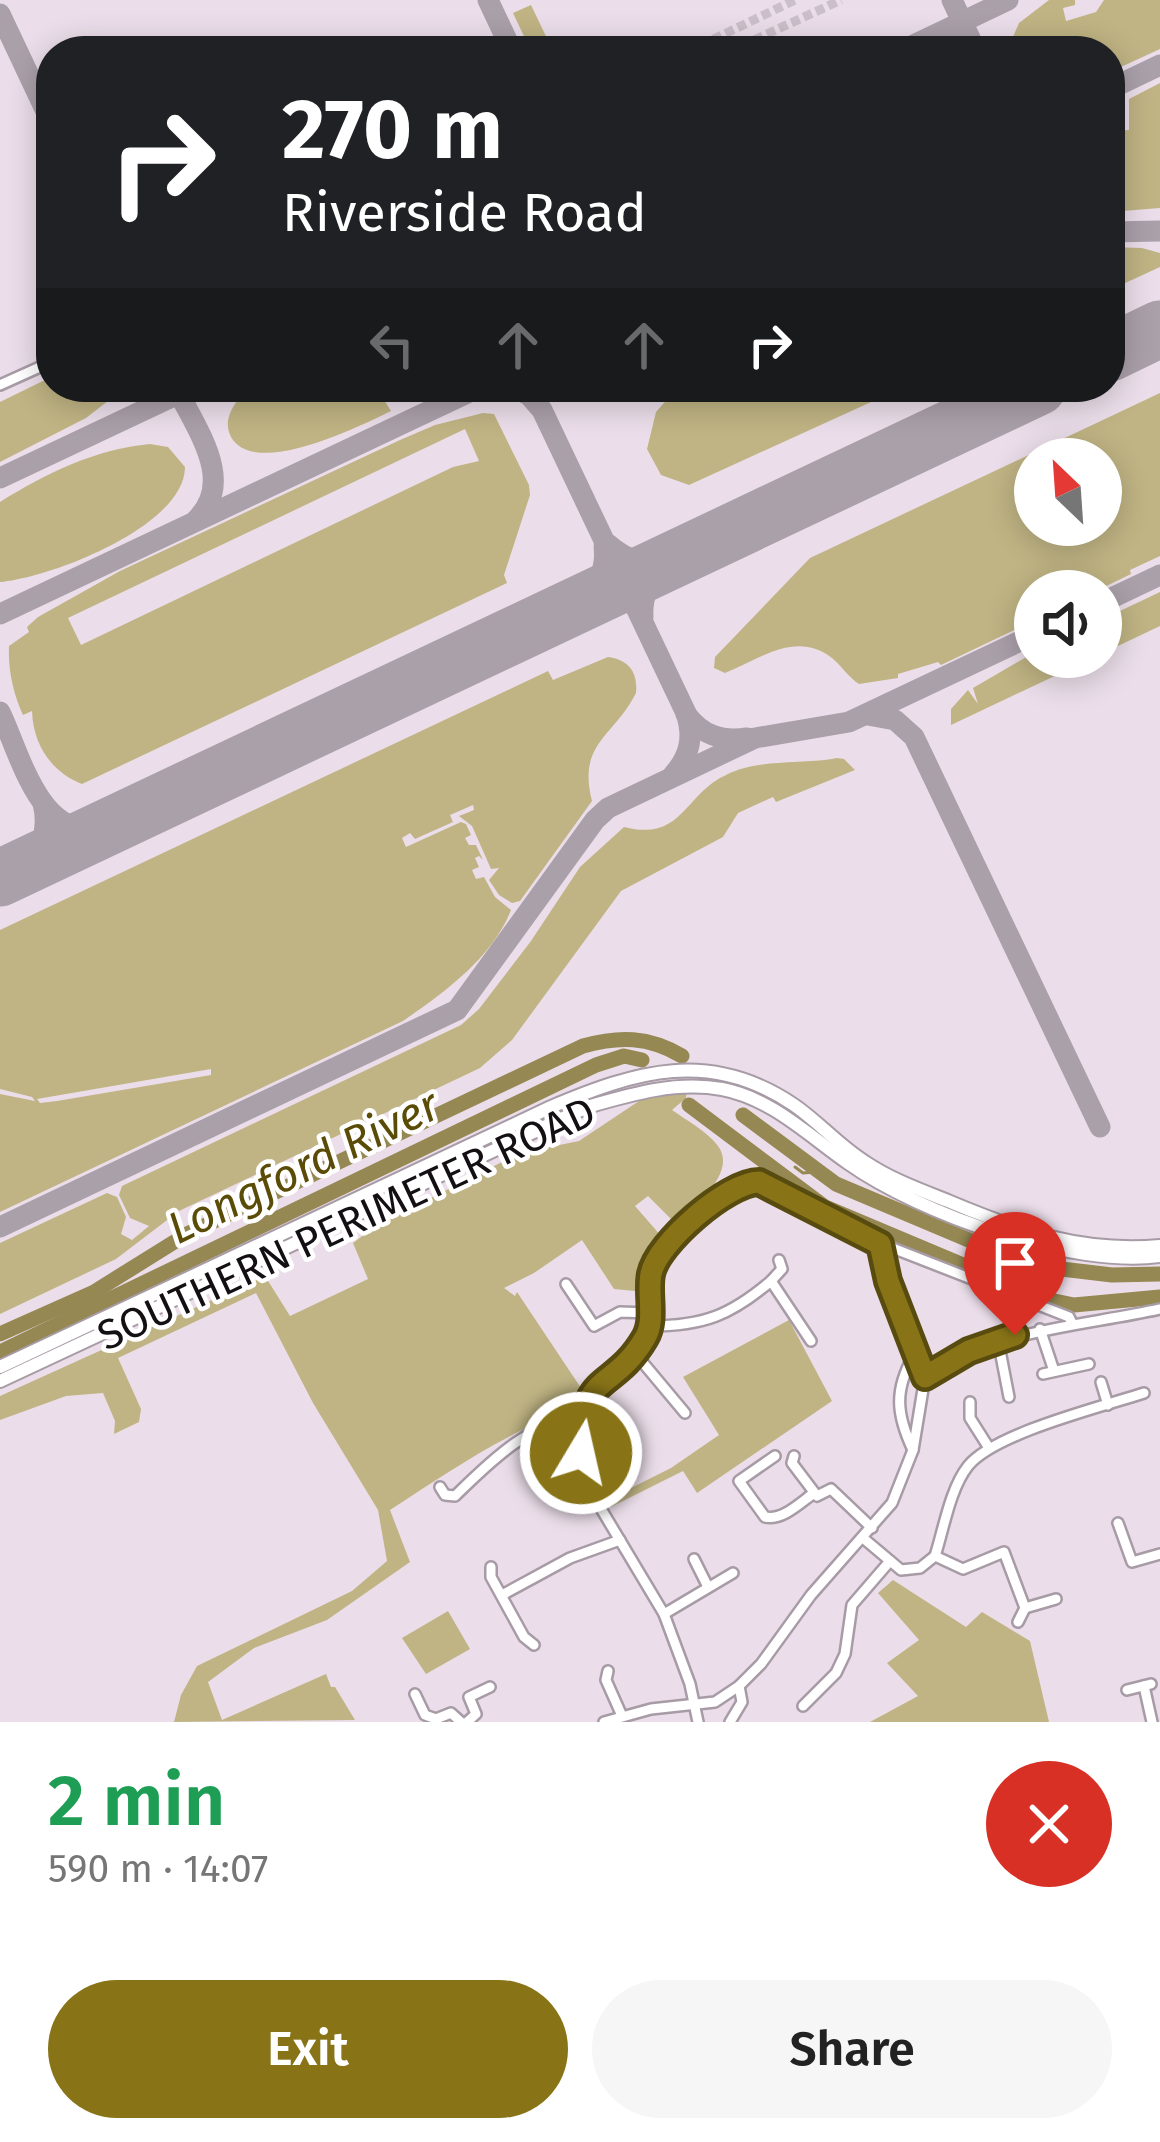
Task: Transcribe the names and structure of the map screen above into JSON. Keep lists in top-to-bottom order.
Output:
{
  "streets": {
    "street": ["SOUTHERN PERIMETER ROAD"]
  },
  "water": ["Longford River"],
  "north": "top left",
  "page": {
    "turn": ["270 m", "Riverside Road"],
    "heading": ["2 min", "590 m · 14:07"],
    "buttons": ["Exit", "Share"]
  }
}
